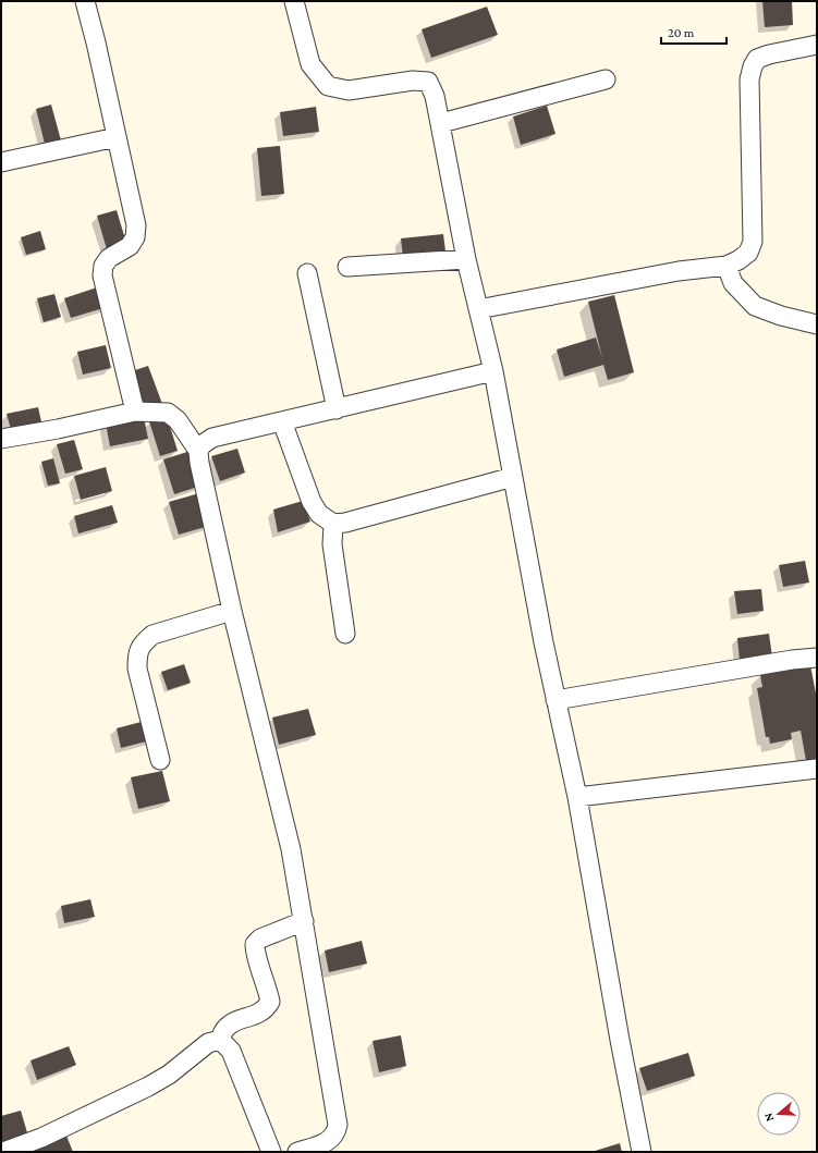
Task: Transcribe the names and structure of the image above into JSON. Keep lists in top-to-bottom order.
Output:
{
  "scale_bar": "20 m",
  "north": "left"
}
